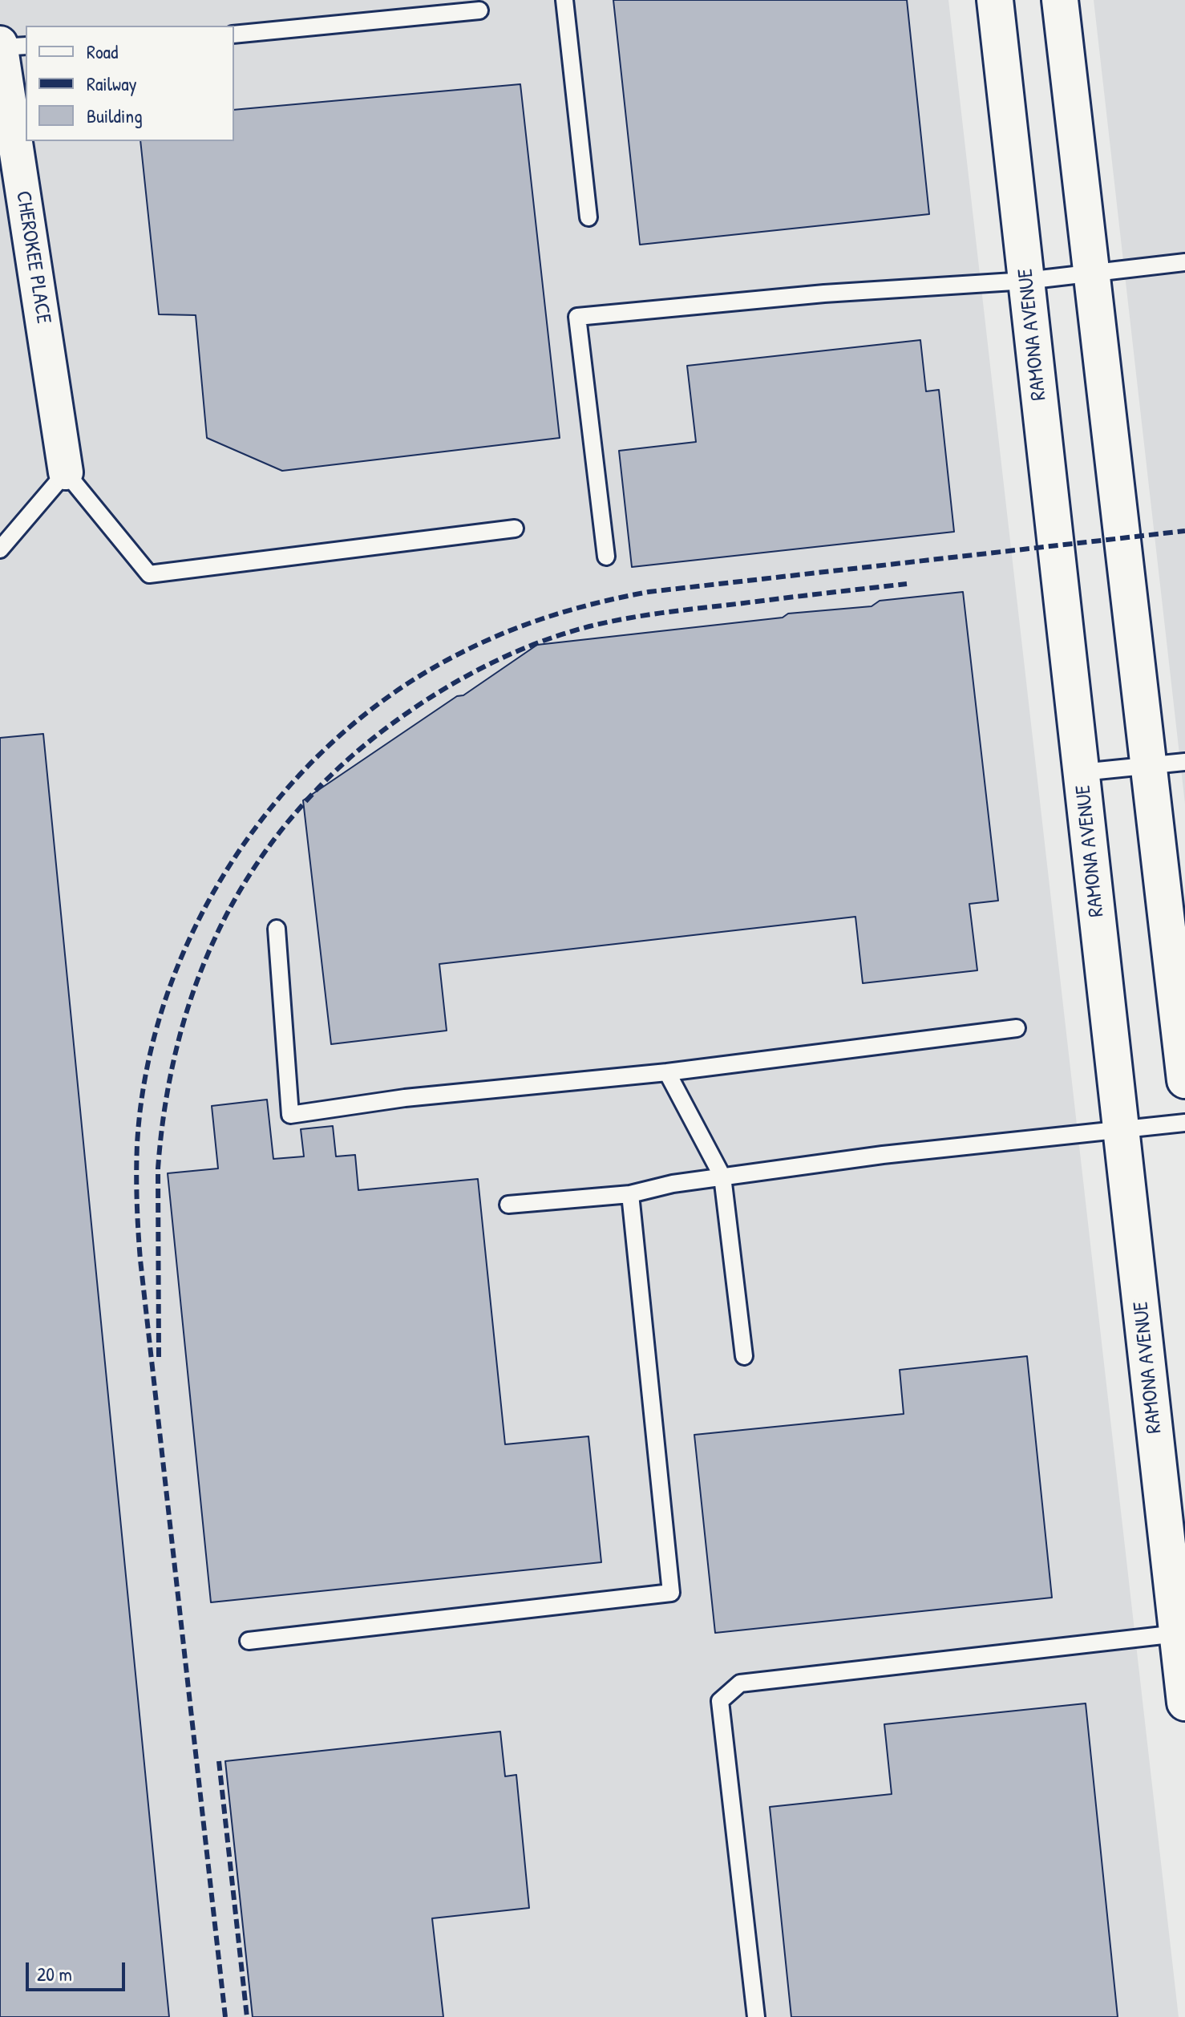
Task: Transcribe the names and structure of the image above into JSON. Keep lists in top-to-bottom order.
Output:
{
  "streets": {
    "main road": ["RAMONA AVENUE"],
    "street": ["CHEROKEE PLACE"]
  },
  "legend": ["Road", "Railway", "Building"],
  "scale_bar": "20 m"
}
